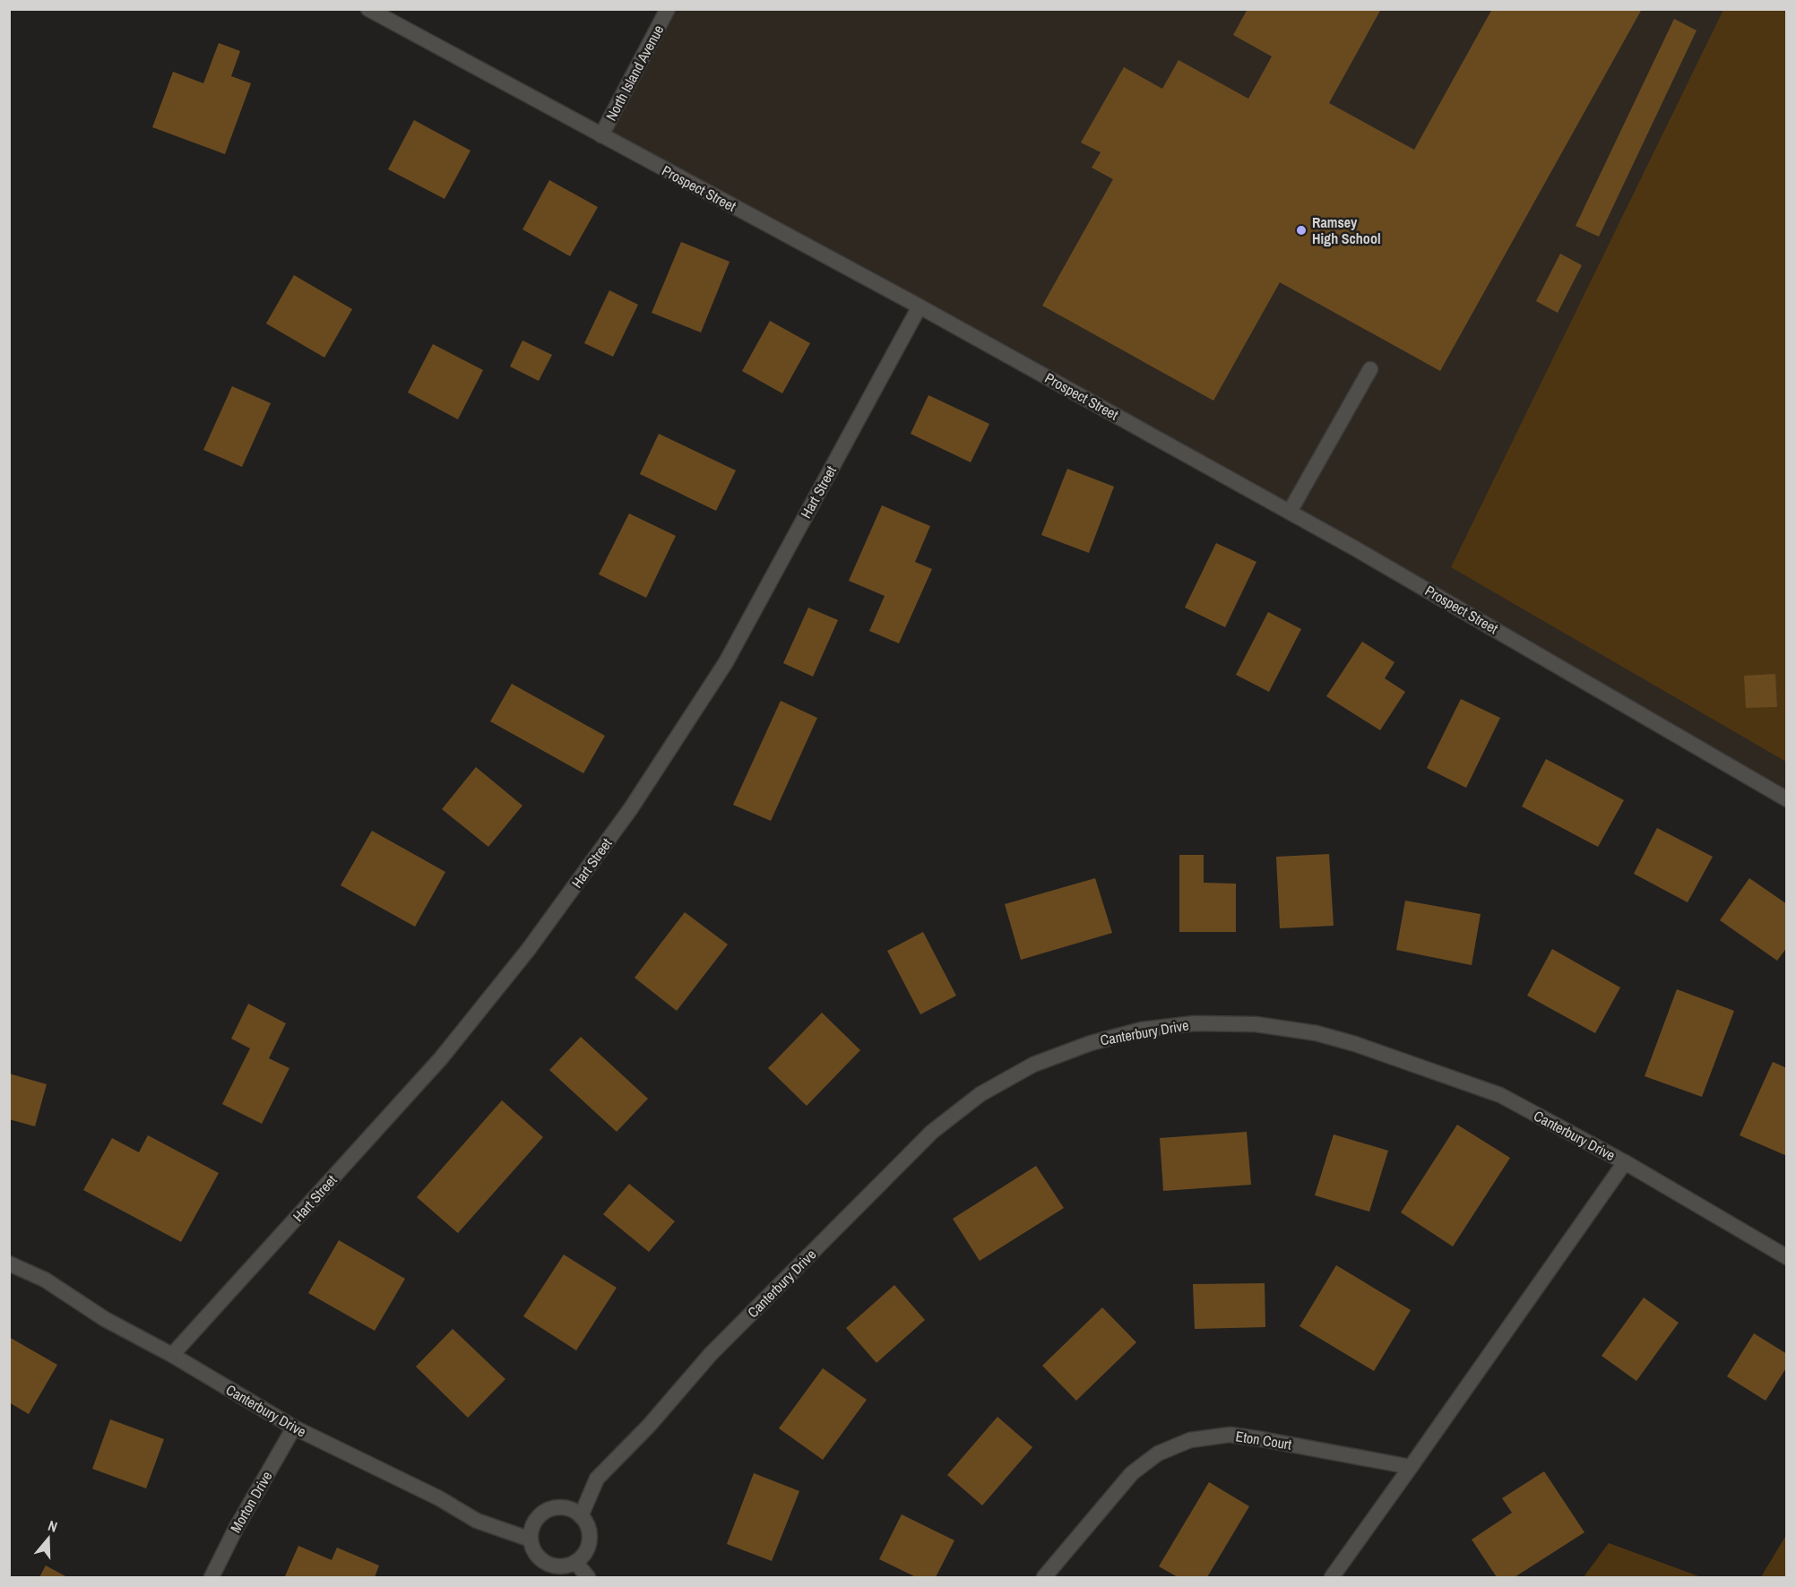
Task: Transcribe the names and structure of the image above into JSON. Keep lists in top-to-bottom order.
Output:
{
  "streets": {
    "street": [
      "North Island Avenue",
      "Prospect Street",
      "Hart Street",
      "Canterbury Drive",
      "Eton Court",
      "Morton Drive"
    ]
  },
  "crossings": [
    ["North Island Avenue", "Prospect Street"],
    ["Prospect Street", "Hart Street"],
    ["Hart Street", "Canterbury Drive"],
    ["Canterbury Drive", "Morton Drive"]
  ],
  "places": ["Ramsey High School"],
  "north": "top"
}
